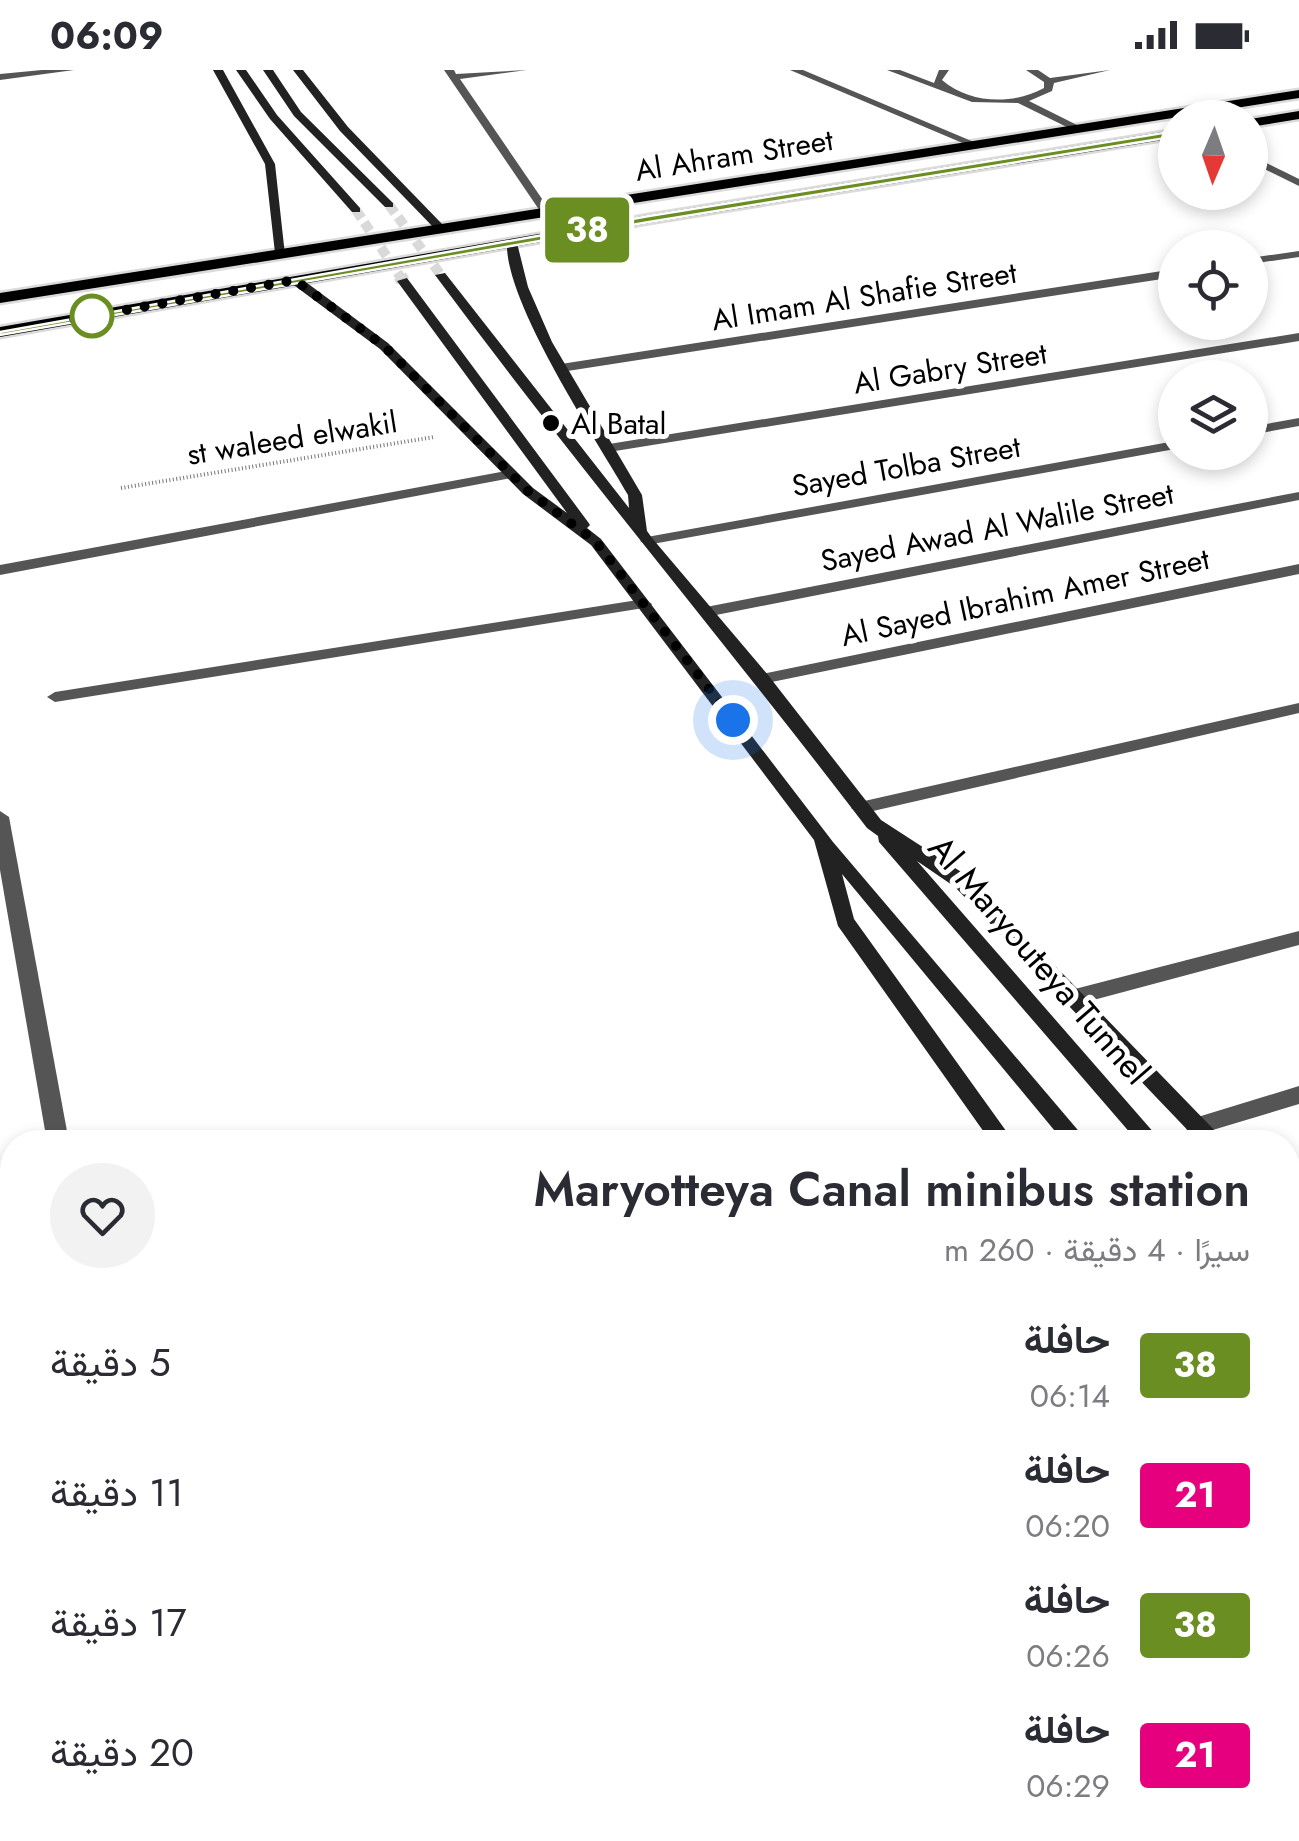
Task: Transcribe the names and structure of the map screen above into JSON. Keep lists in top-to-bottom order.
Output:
{
  "streets": {
    "main road": ["Al Ahram Street", "Al Maryouteya Tunnel"],
    "street": [
      "Al Imam Al Shafie Street",
      "Al Gabry Street",
      "Sayed Tolba Street",
      "Sayed Awad Al Walile Street",
      "Al Sayed Ibrahim Amer Street"
    ],
    "path": ["st waleed elwakil"]
  },
  "crossings": [
    ["Sayed Tolba Street", "Al Maryouteya Tunnel"],
    ["Sayed Awad Al Walile Street", "Al Maryouteya Tunnel"],
    ["Al Sayed Ibrahim Amer Street", "Al Maryouteya Tunnel"]
  ],
  "places": ["Al Batal"],
  "lines": ["bus line 38"],
  "north": "bottom",
  "page": {
    "status": "06:09",
    "on_map": "38",
    "heading": ["Maryotteya Canal minibus station", "سيرًا · 4 دقيقة · 260 m"],
    "list": [
      {
        "mark": "38",
        "name": "حافلة",
        "note": "06:14",
        "value": "5 دقيقة"
      },
      {
        "mark": "21",
        "name": "حافلة",
        "note": "06:20",
        "value": "11 دقيقة"
      },
      {
        "mark": "38",
        "name": "حافلة",
        "note": "06:26",
        "value": "17 دقيقة"
      },
      {
        "mark": "21",
        "name": "حافلة",
        "note": "06:29",
        "value": "20 دقيقة"
      }
    ]
  }
}
